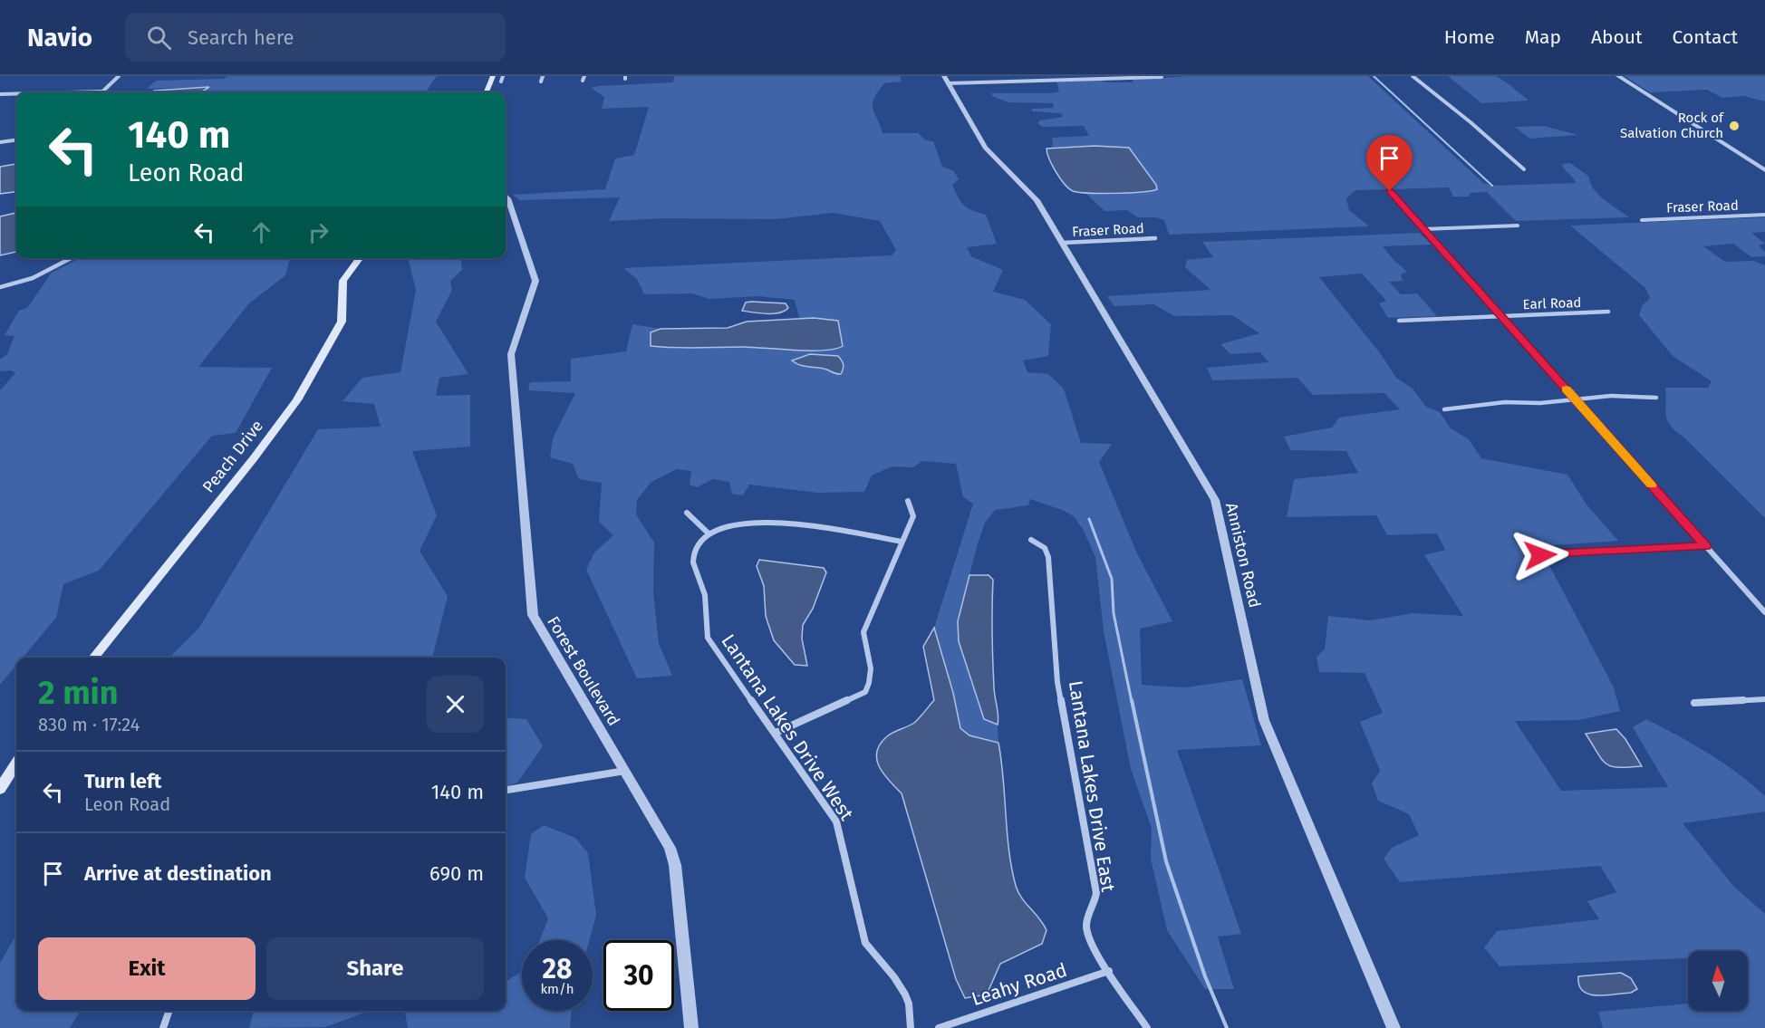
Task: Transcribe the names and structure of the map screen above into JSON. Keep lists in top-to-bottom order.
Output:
{
  "streets": {
    "main road": ["Peach Drive"],
    "street": [
      "Fraser Road",
      "Earl Road",
      "Anniston Road",
      "Forest Boulevard",
      "Lantana Lakes Drive West",
      "Lantana Lakes Drive East",
      "Leahy Road"
    ]
  },
  "crossings": [
    ["Fraser Road", "Anniston Road"],
    ["Lantana Lakes Drive East", "Leahy Road"]
  ],
  "places": ["Rock of Salvation Church"],
  "north": "top",
  "page": {
    "header": "Navio",
    "search": "Search here",
    "nav": [
      "Home",
      "Map",
      "About",
      "Contact"
    ],
    "turn": ["140 m", "Leon Road"],
    "heading": ["2 min", "830 m · 17:24"],
    "list": [
      {
        "name": "Turn left",
        "note": "Leon Road",
        "value": "140 m"
      },
      {
        "name": "Arrive at destination",
        "value": "690 m"
      }
    ],
    "buttons": ["Exit", "Share"],
    "speed": "28 km/h",
    "limit": "30"
  }
}
